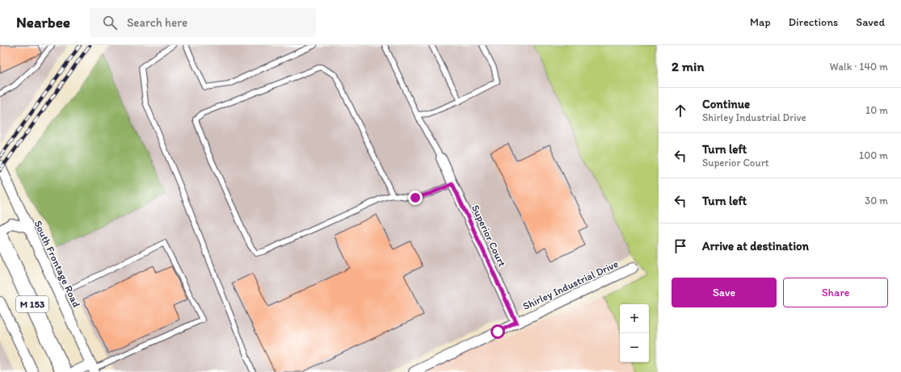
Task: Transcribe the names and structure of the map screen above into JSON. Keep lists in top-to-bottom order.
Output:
{
  "streets": {
    "main road": ["M 153"],
    "street": ["Superior Court", "South Frontage Road", "Shirley Industrial Drive"]
  },
  "crossings": [
    ["Superior Court", "Shirley Industrial Drive"]
  ],
  "page": {
    "header": "Nearbee",
    "search": "Search here",
    "nav": ["Map", "Directions", "Saved"],
    "heading": ["2 min", "Walk · 140 m"],
    "list": [
      ["Continue", "Shirley Industrial Drive", "10 m"],
      ["Turn left", "Superior Court", "100 m"],
      ["Turn left", "30 m"],
      "Arrive at destination"
    ],
    "buttons": ["Save", "Share"],
    "map_buttons": ["+", "−"]
  }
}
